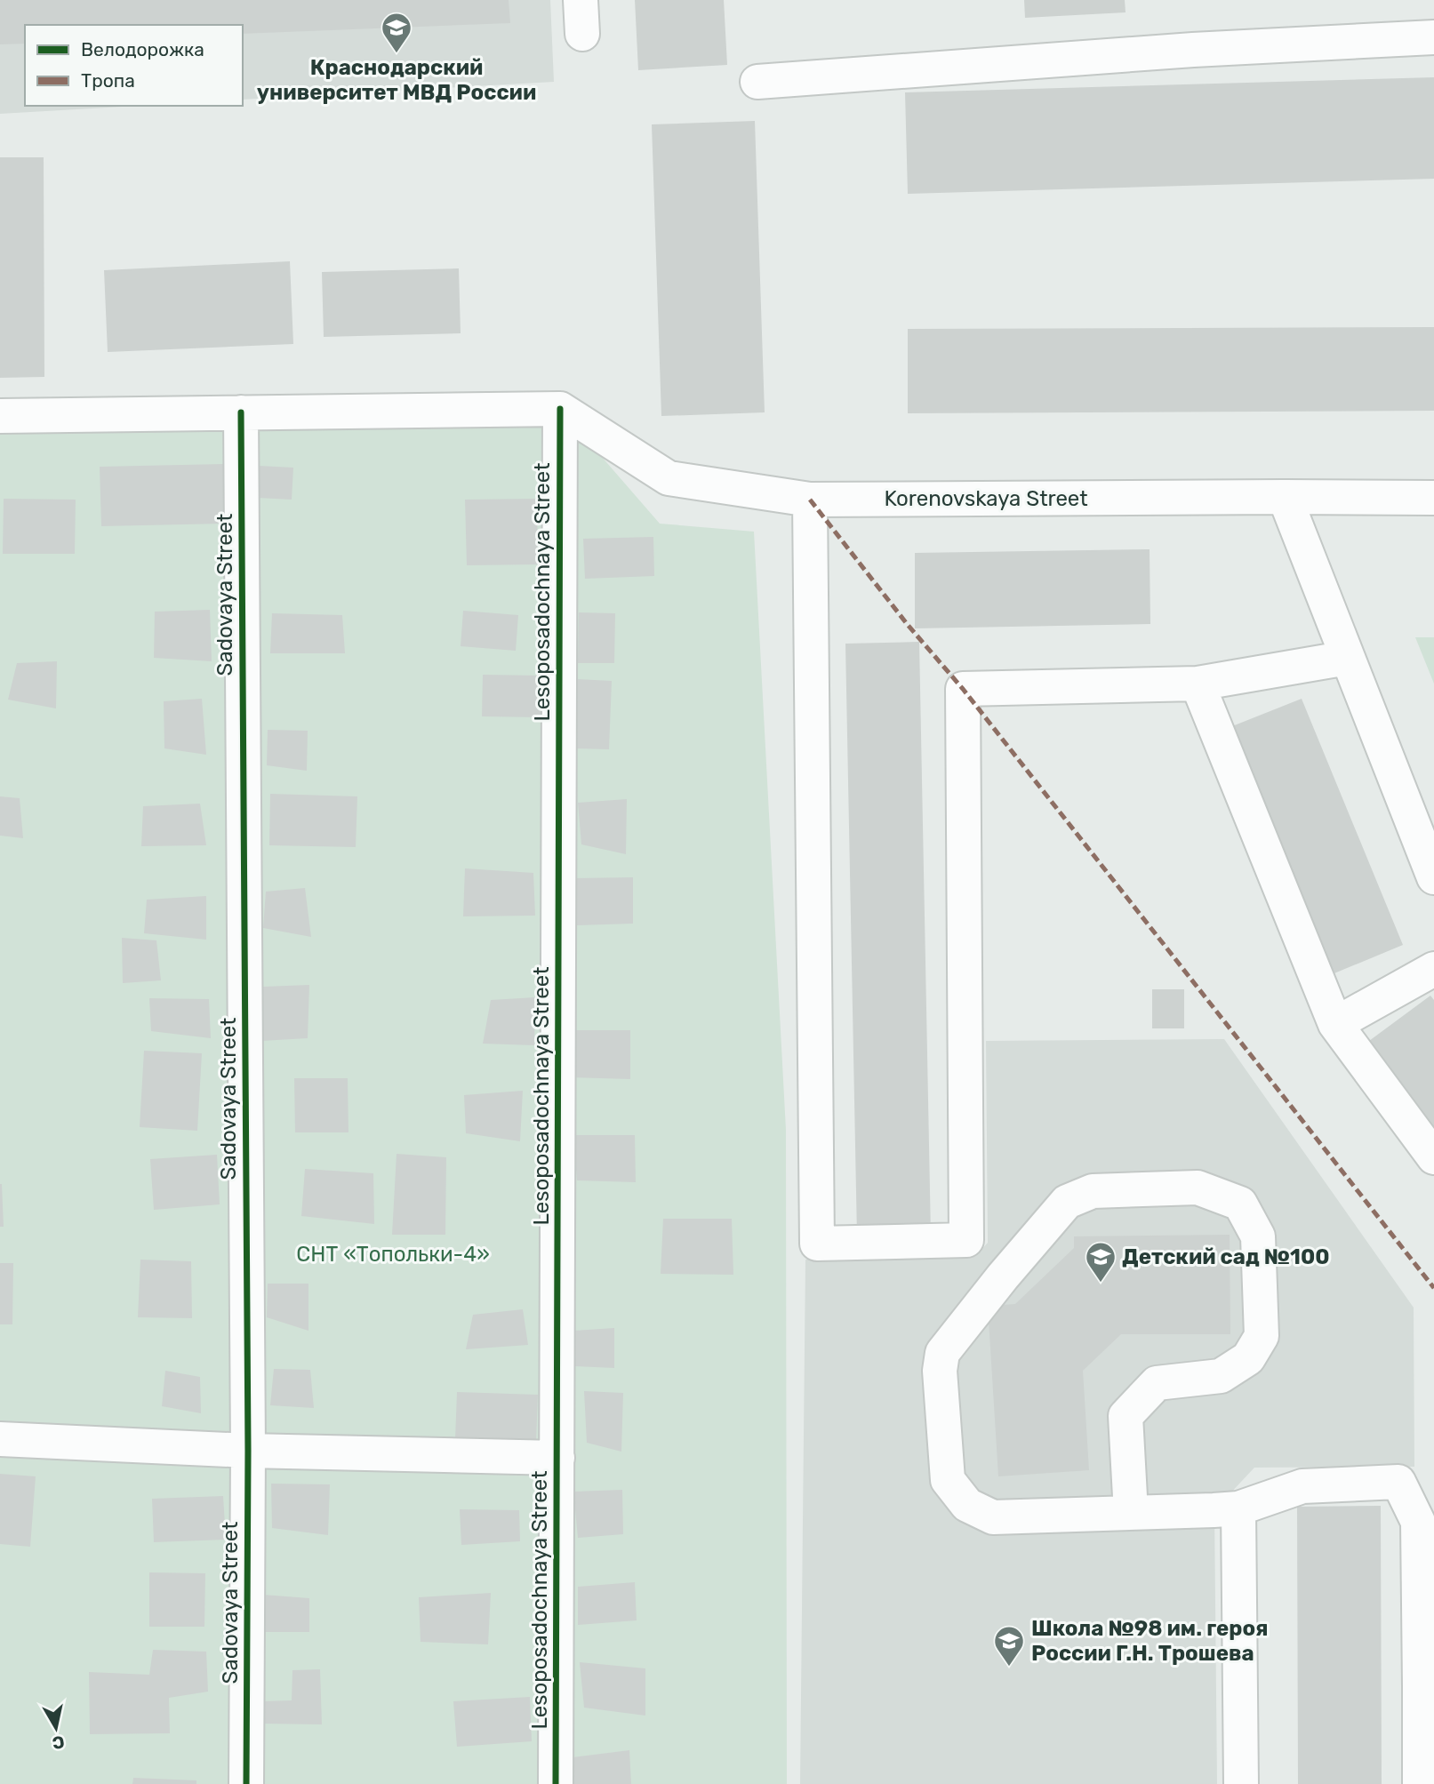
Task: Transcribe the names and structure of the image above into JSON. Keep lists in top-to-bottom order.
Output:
{
  "streets": {
    "street": ["Korenovskaya Street", "Lesoposadochnaya Street", "Sadovaya Street"]
  },
  "crossings": [
    ["Korenovskaya Street", "Lesoposadochnaya Street"]
  ],
  "parks": ["СНТ «Топольки-4»"],
  "places": {
    "school or university": ["Краснодарский университет МВД России", "Детский сад №100", "Школа №98 им. героя России Г.Н. Трошева"]
  },
  "legend": ["Велодорожка", "Тропа"],
  "north": "bottom"
}
